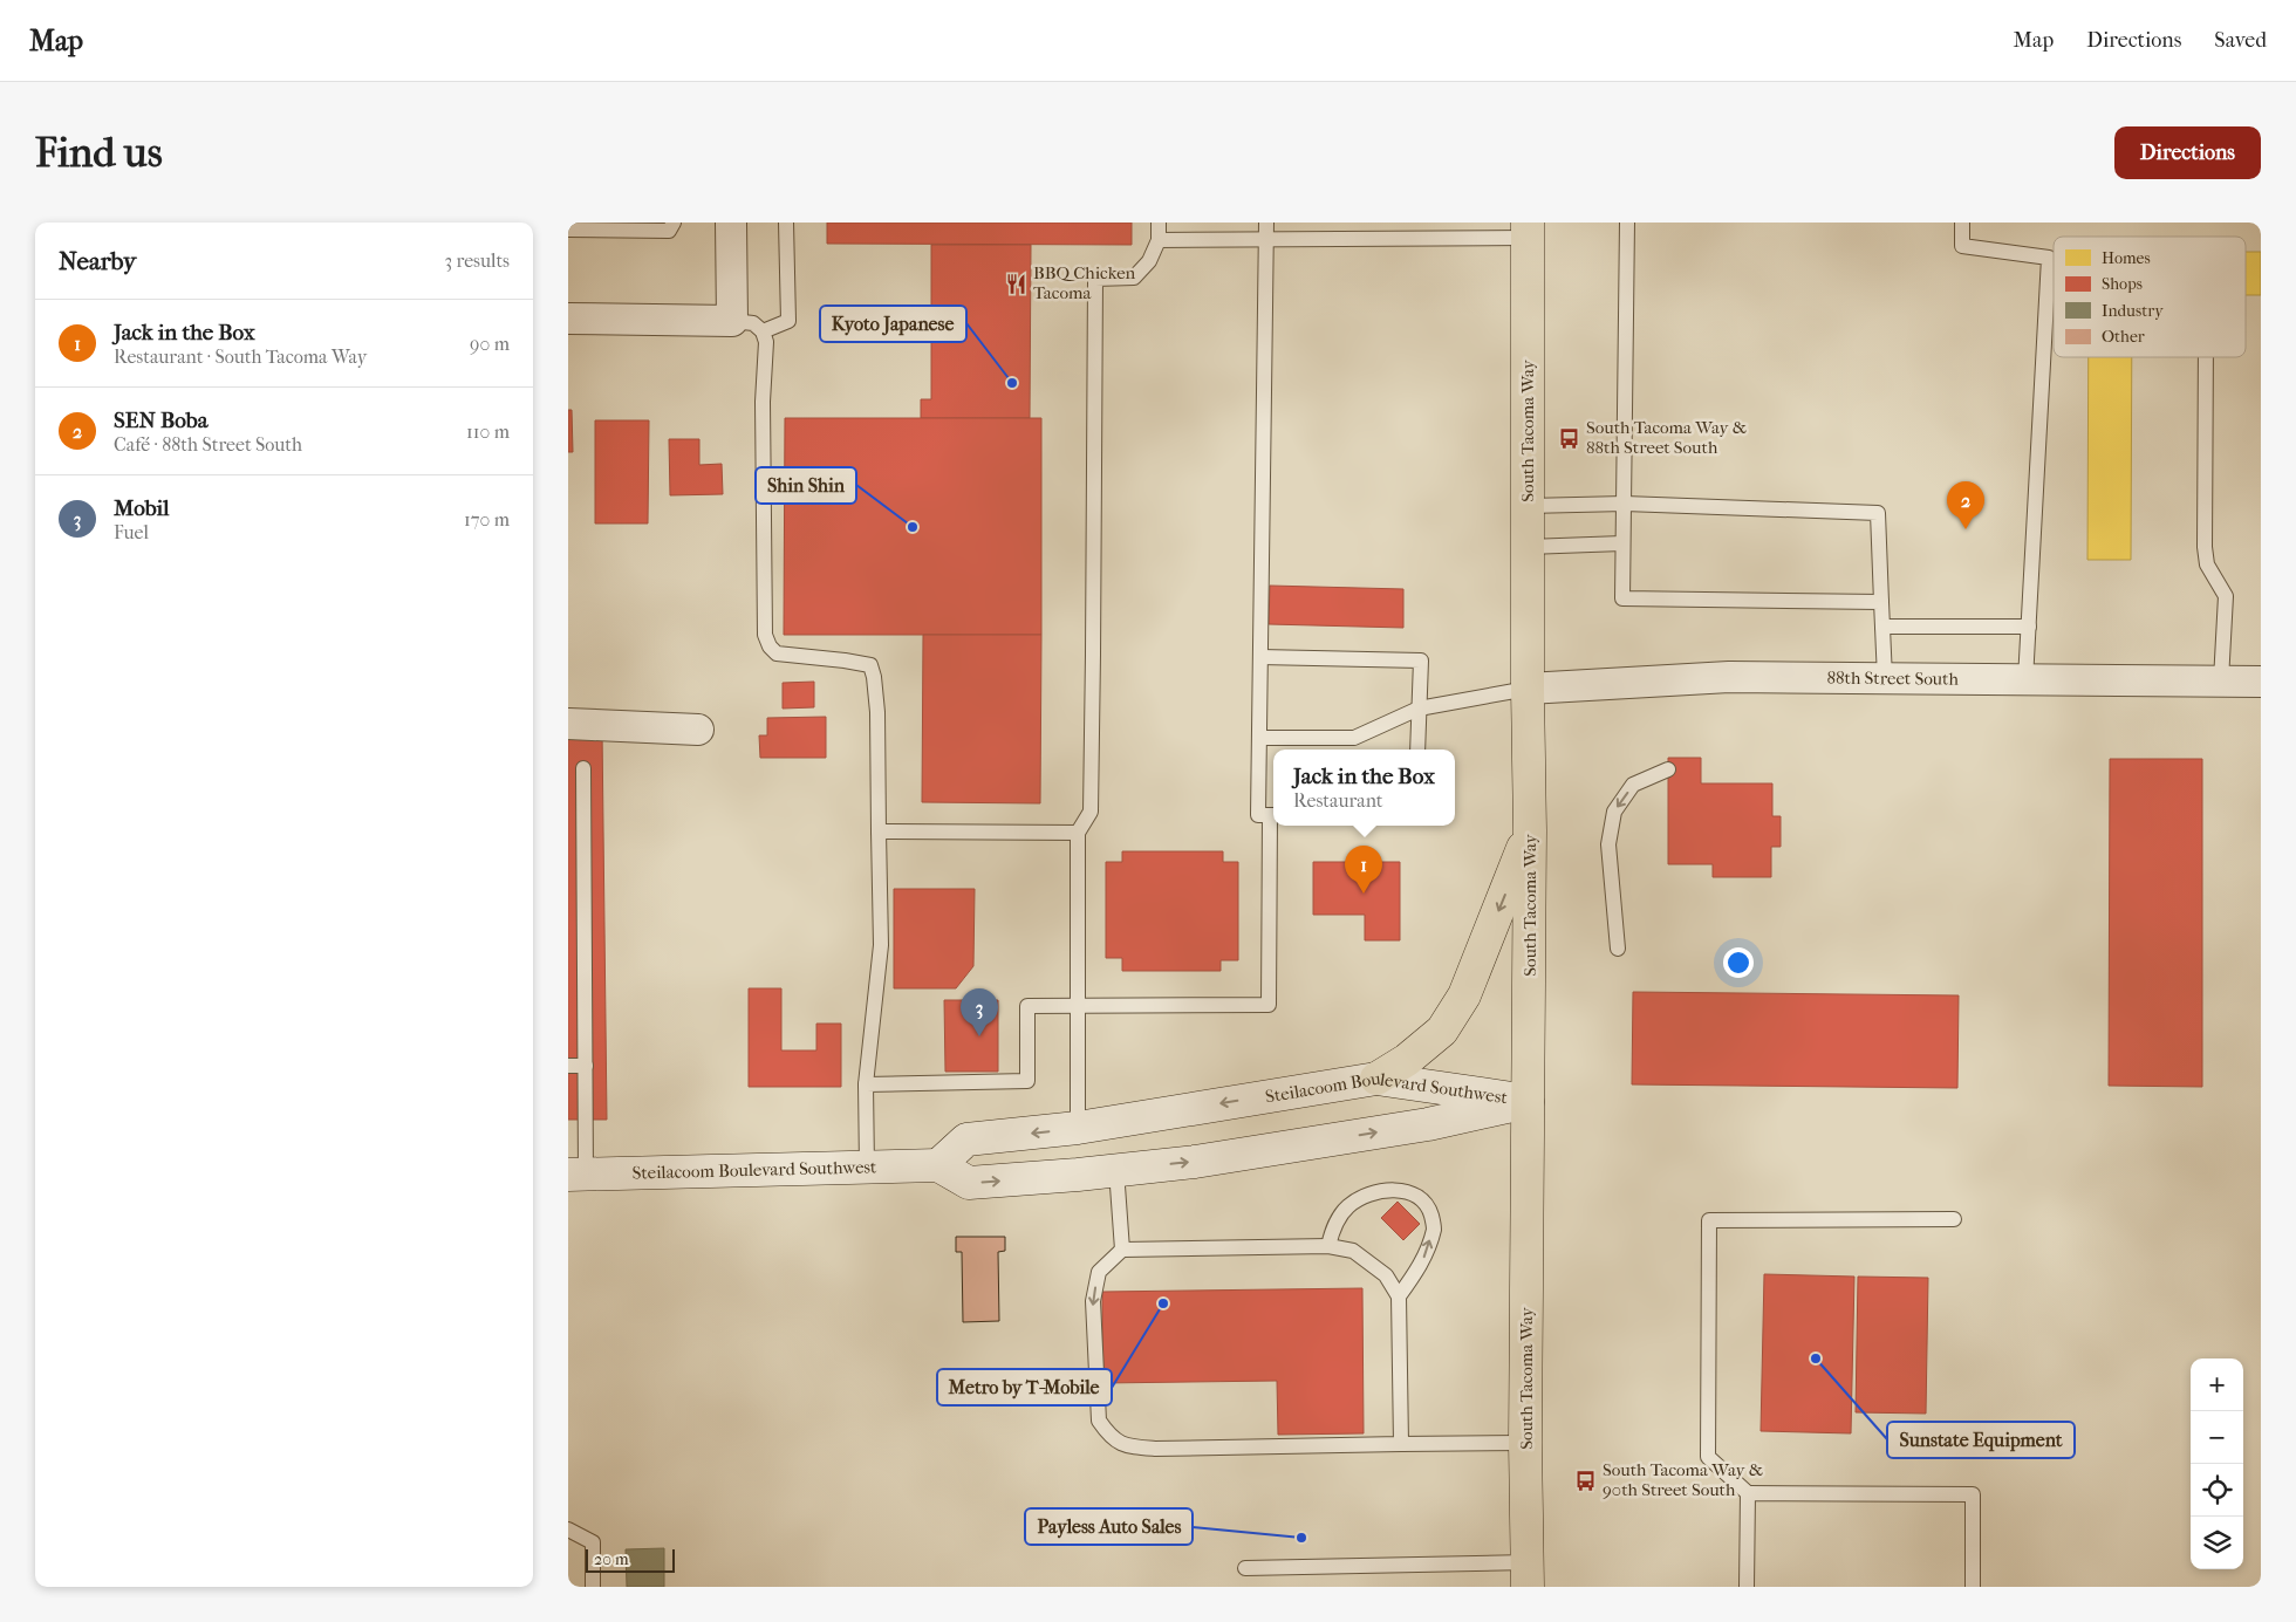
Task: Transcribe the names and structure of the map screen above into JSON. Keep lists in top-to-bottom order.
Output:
{
  "streets": {
    "main road": ["South Tacoma Way", "Steilacoom Boulevard Southwest"],
    "street": ["88th Street South"]
  },
  "crossings": [
    ["South Tacoma Way", "88th Street South"],
    ["South Tacoma Way", "Steilacoom Boulevard Southwest"]
  ],
  "places": {
    "restaurant": ["BBQ Chicken Tacoma"],
    "other": [
      "Kyoto Japanese",
      "Shin Shin",
      "Metro by T-Mobile",
      "Sunstate Equipment",
      "Payless Auto Sales"
    ],
    "bus stop": ["South Tacoma Way & 88th Street South", "South Tacoma Way & 90th Street South"]
  },
  "legend": [
    "Homes",
    "Shops",
    "Industry",
    "Other"
  ],
  "scale_bar": "20 m",
  "page": {
    "header": "Map",
    "nav": ["Map", "Directions", "Saved"],
    "buttons": "Directions",
    "title": "Find us",
    "heading": ["Nearby", "3 results"],
    "list": [
      {
        "mark": "1",
        "name": "Jack in the Box",
        "note": "Restaurant · South Tacoma Way",
        "value": "90 m"
      },
      {
        "mark": "2",
        "name": "SEN Boba",
        "note": "Café · 88th Street South",
        "value": "110 m"
      },
      {
        "mark": "3",
        "name": "Mobil",
        "note": "Fuel",
        "value": "170 m"
      }
    ],
    "pins": ["2", "1", "3"],
    "popup": ["Jack in the Box", "Restaurant"],
    "map_buttons": ["+", "−"],
    "scale": "20 m"
  }
}
